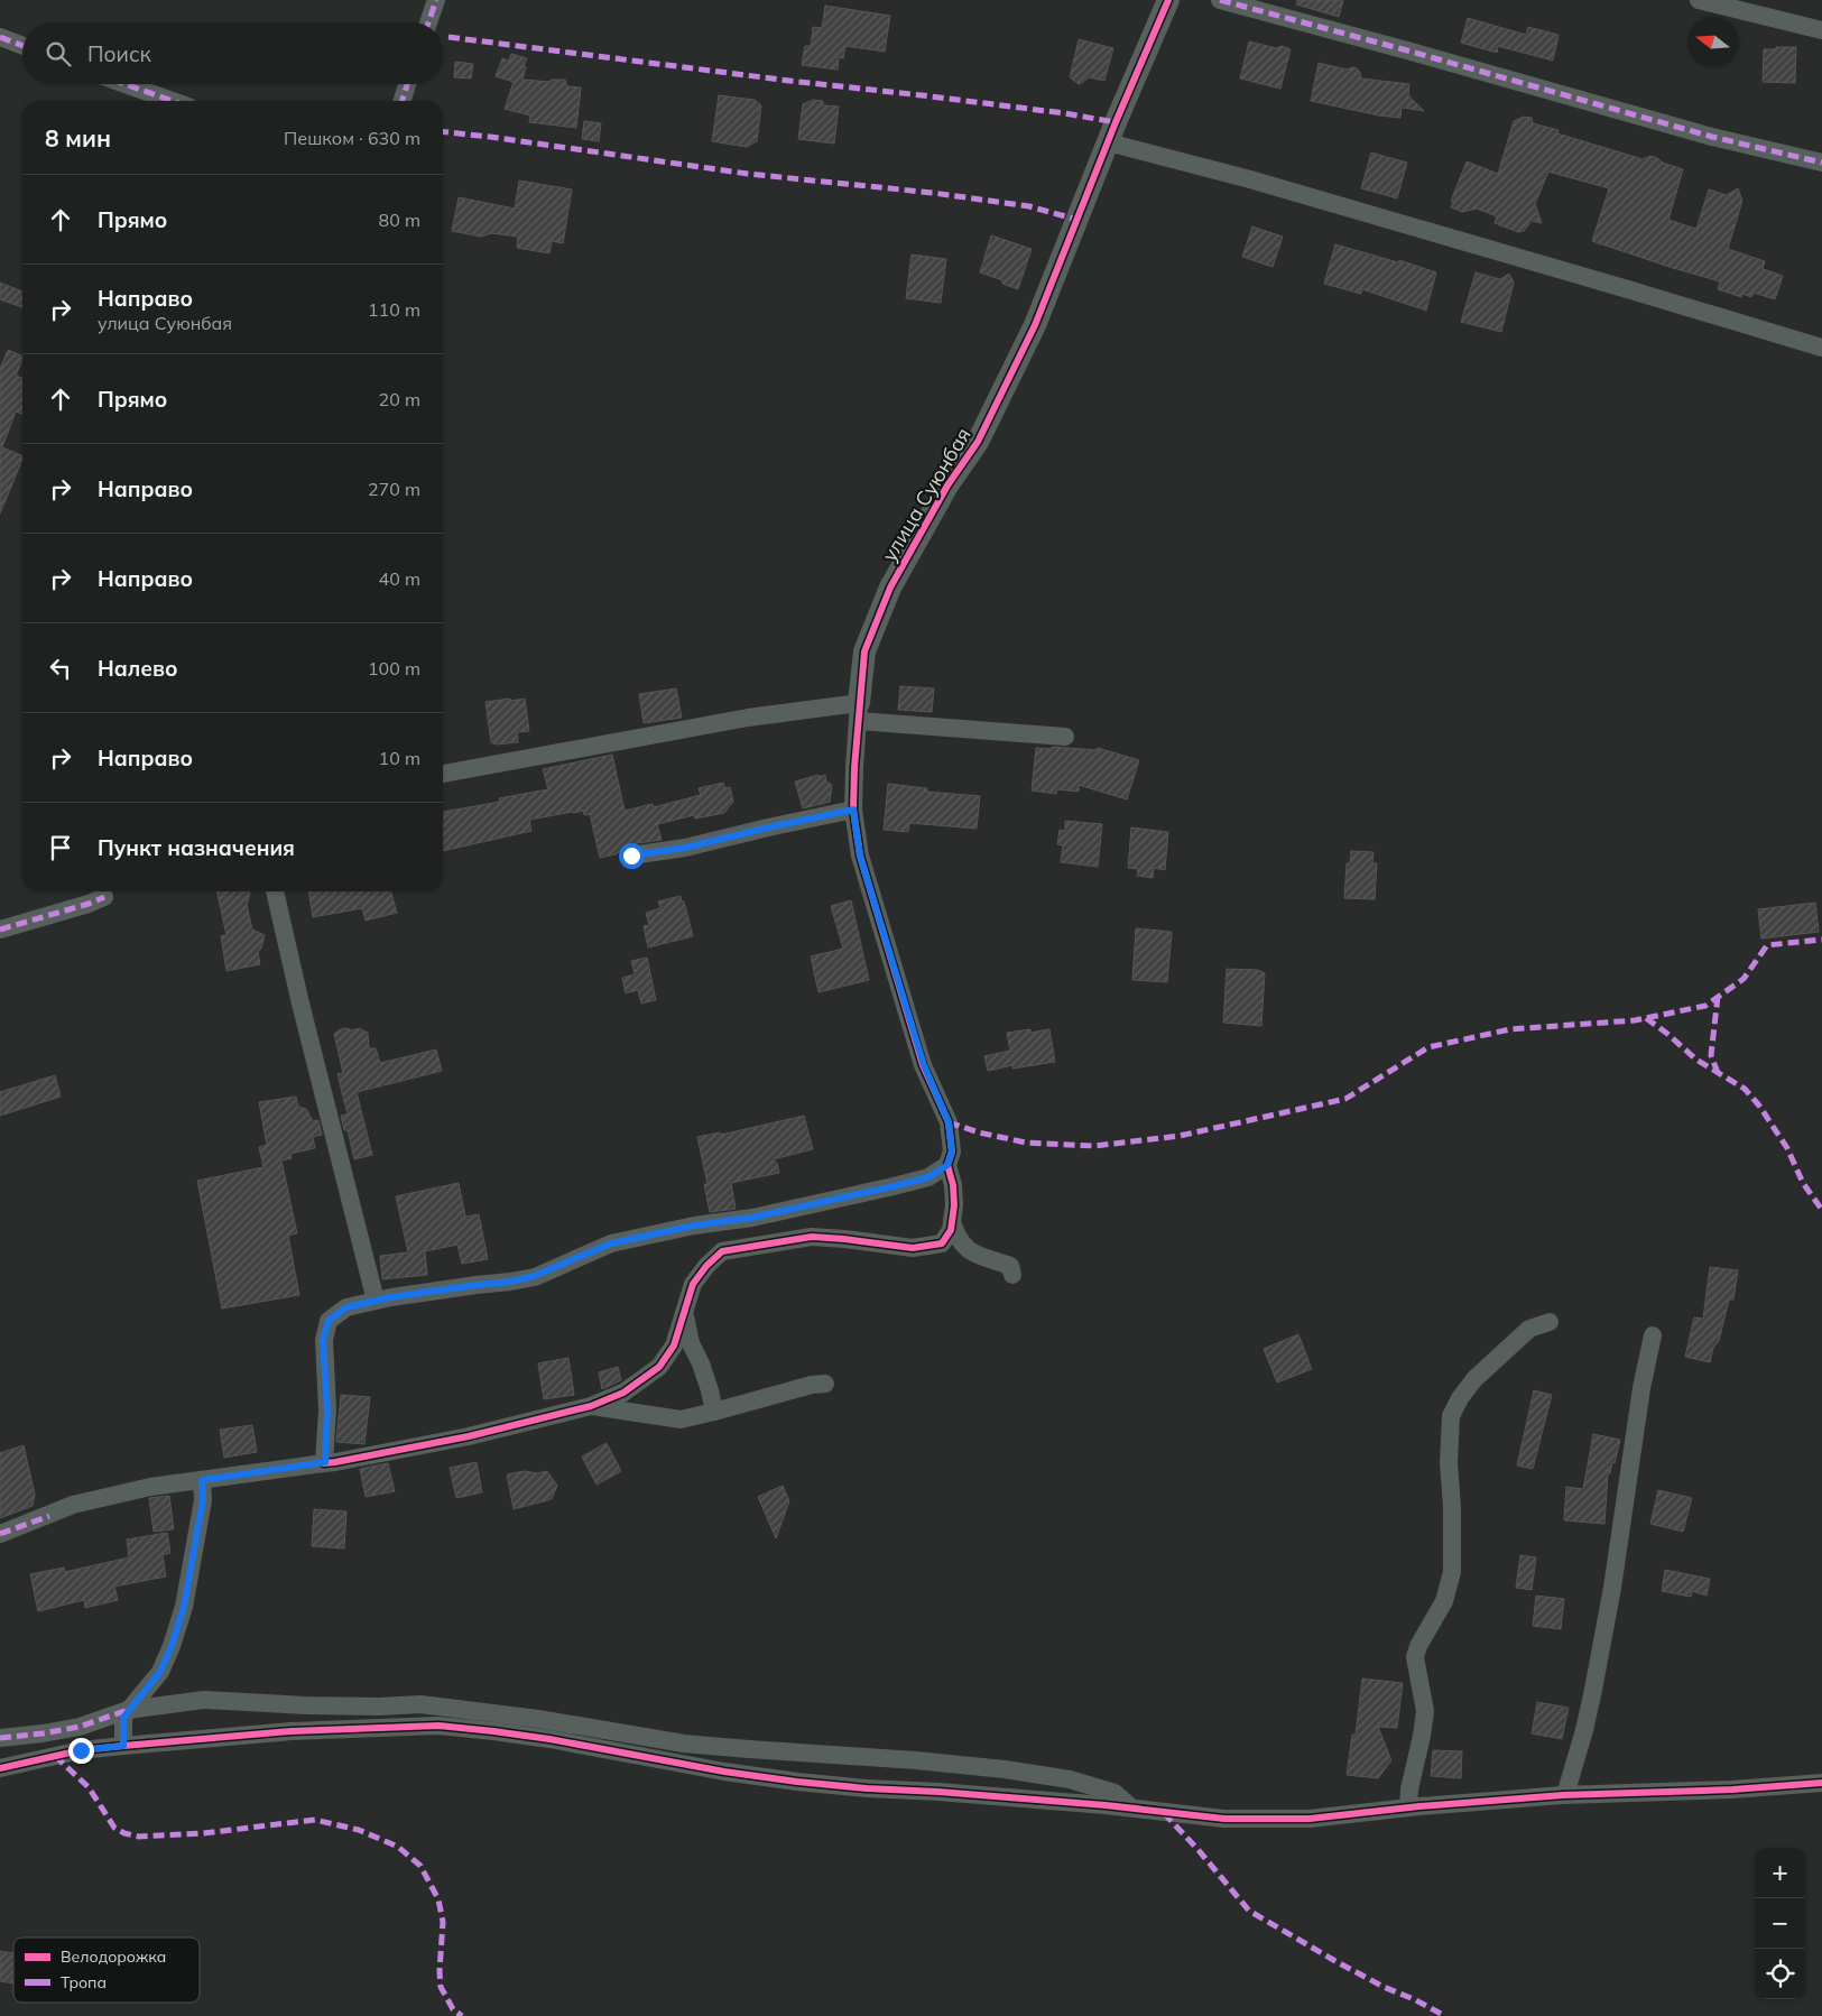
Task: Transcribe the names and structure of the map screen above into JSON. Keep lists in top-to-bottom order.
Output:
{
  "streets": {
    "street": ["улица Суюнбая"]
  },
  "legend": ["Велодорожка", "Тропа"],
  "north": "left",
  "page": {
    "search": "Поиск",
    "heading": ["8 мин", "Пешком · 630 m"],
    "list": [
      ["Прямо", "80 m"],
      ["Направо", "улица Суюнбая", "110 m"],
      ["Прямо", "20 m"],
      ["Направо", "270 m"],
      ["Направо", "40 m"],
      ["Налево", "100 m"],
      ["Направо", "10 m"],
      "Пункт назначения"
    ],
    "map_buttons": ["+", "−"]
  }
}
